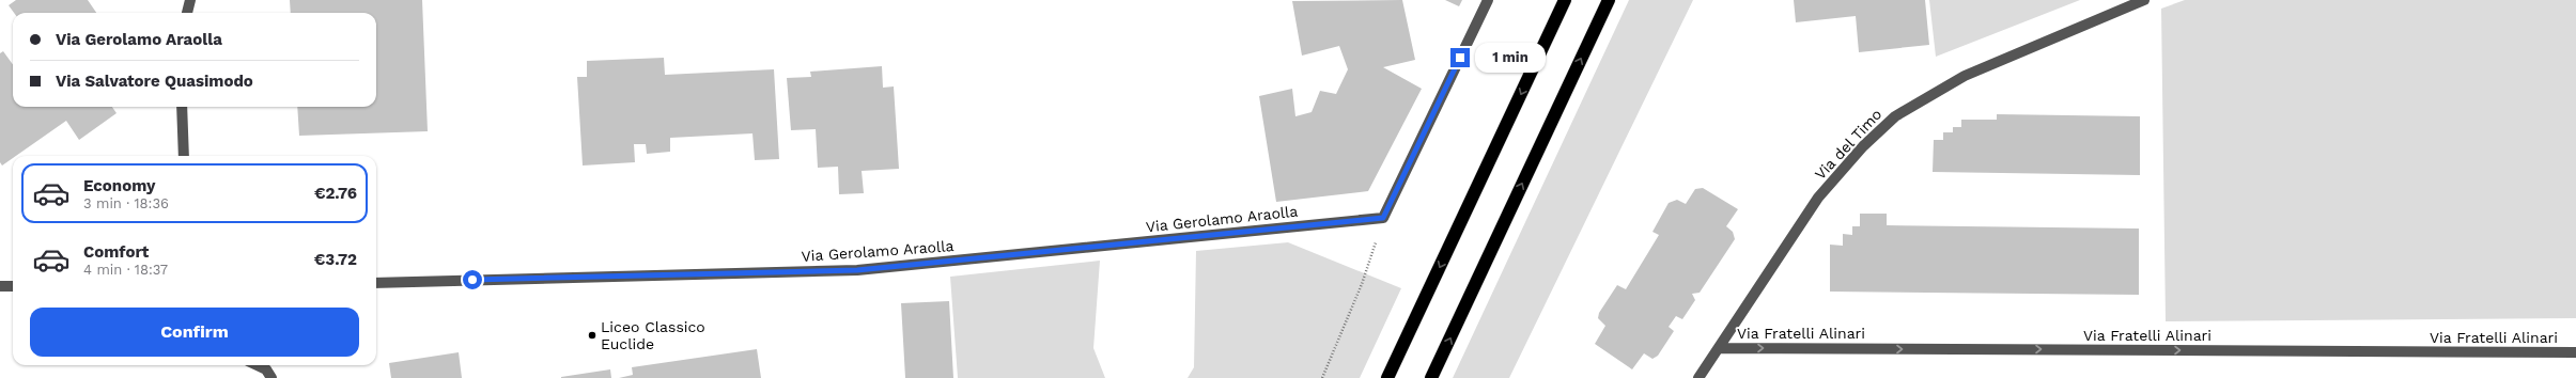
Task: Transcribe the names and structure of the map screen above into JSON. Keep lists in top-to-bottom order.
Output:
{
  "streets": {
    "street": ["Via del Timo", "Via Gerolamo Araolla", "Via Fratelli Alinari"]
  },
  "crossings": [
    ["Via del Timo", "Via Fratelli Alinari"]
  ],
  "one_way": ["Via Fratelli Alinari"],
  "places": ["Liceo Classico Euclide"],
  "page": {
    "banner": ["Via Gerolamo Araolla", "Via Salvatore Quasimodo"],
    "bubble": "1 min",
    "list": [
      {
        "name": "Economy",
        "note": "3 min · 18:36",
        "value": "€2.76"
      },
      {
        "name": "Comfort",
        "note": "4 min · 18:37",
        "value": "€3.72"
      }
    ],
    "buttons": "Confirm"
  }
}
